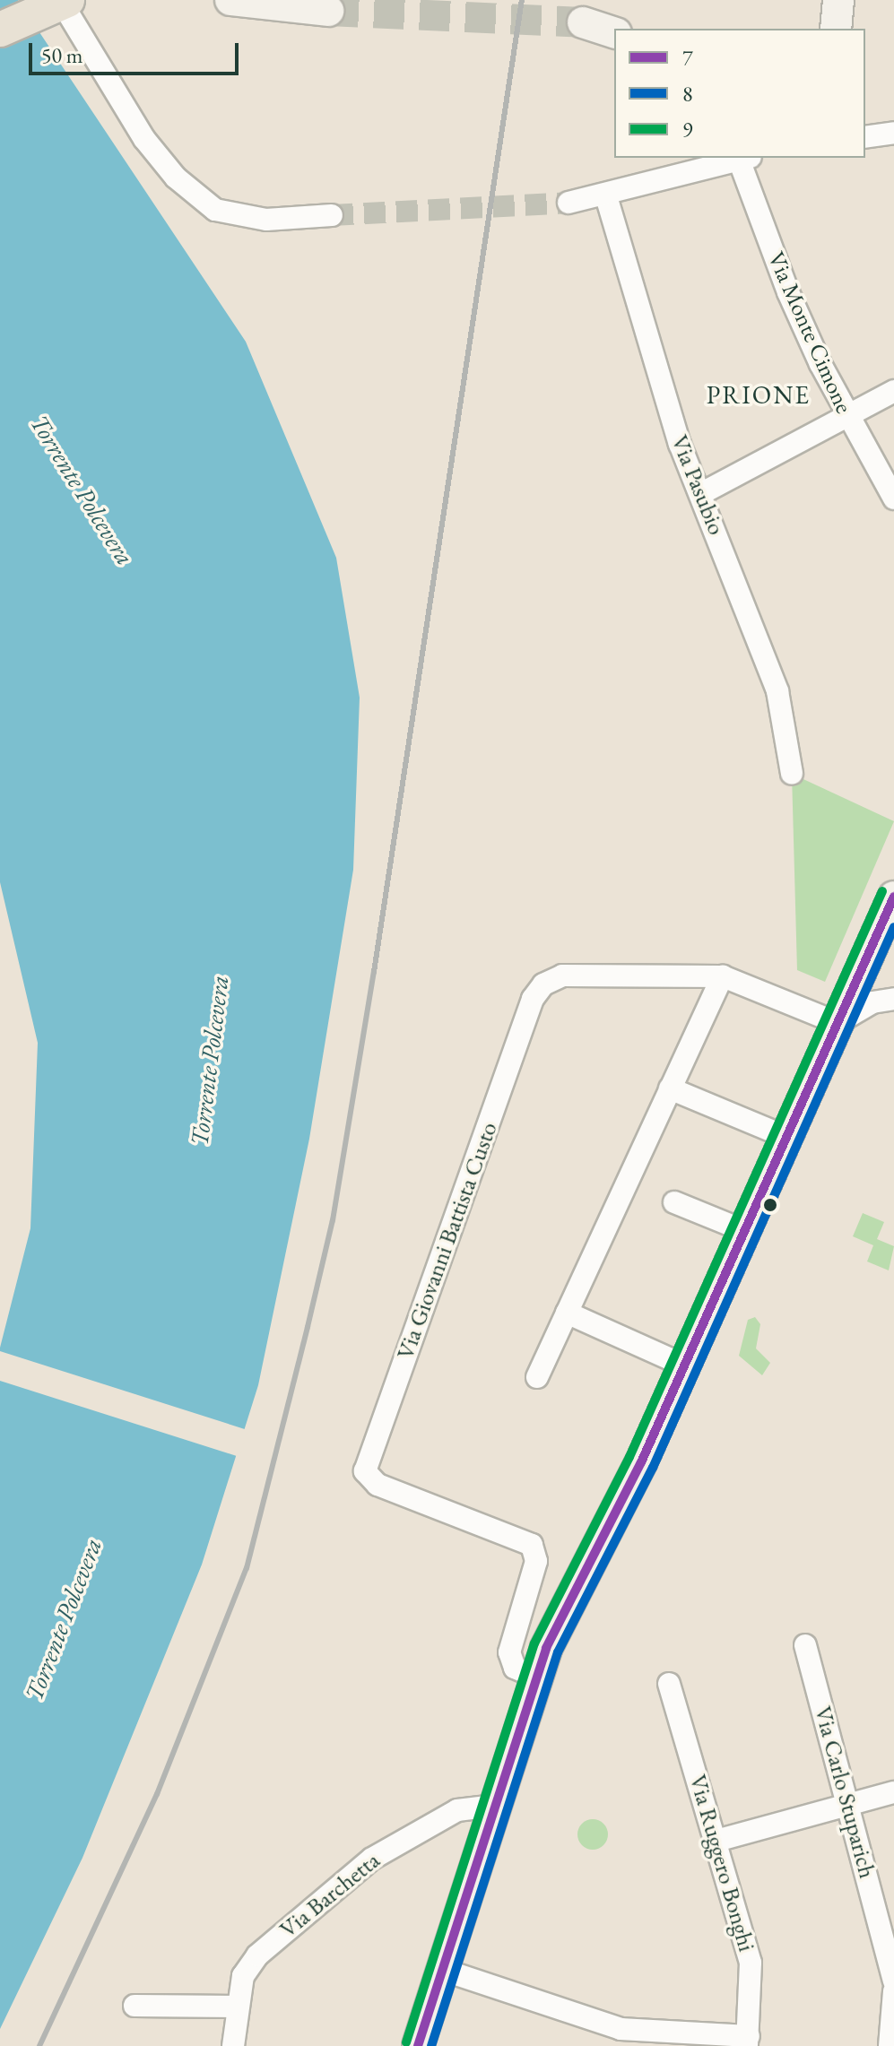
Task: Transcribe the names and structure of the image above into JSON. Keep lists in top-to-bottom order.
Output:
{
  "streets": {
    "street": [
      "Via Monte Cimone",
      "Via Pasubio",
      "Via Giovanni Battista Custo",
      "Via Carlo Stuparich",
      "Via Ruggero Bonghi",
      "Via Barchetta"
    ]
  },
  "districts": ["PRIONE"],
  "water": ["Torrente Polcevera"],
  "lines": ["transit line 9", "transit line 7", "transit line 8"],
  "legend": ["7", "8", "9"],
  "scale_bar": "50 m"
}
